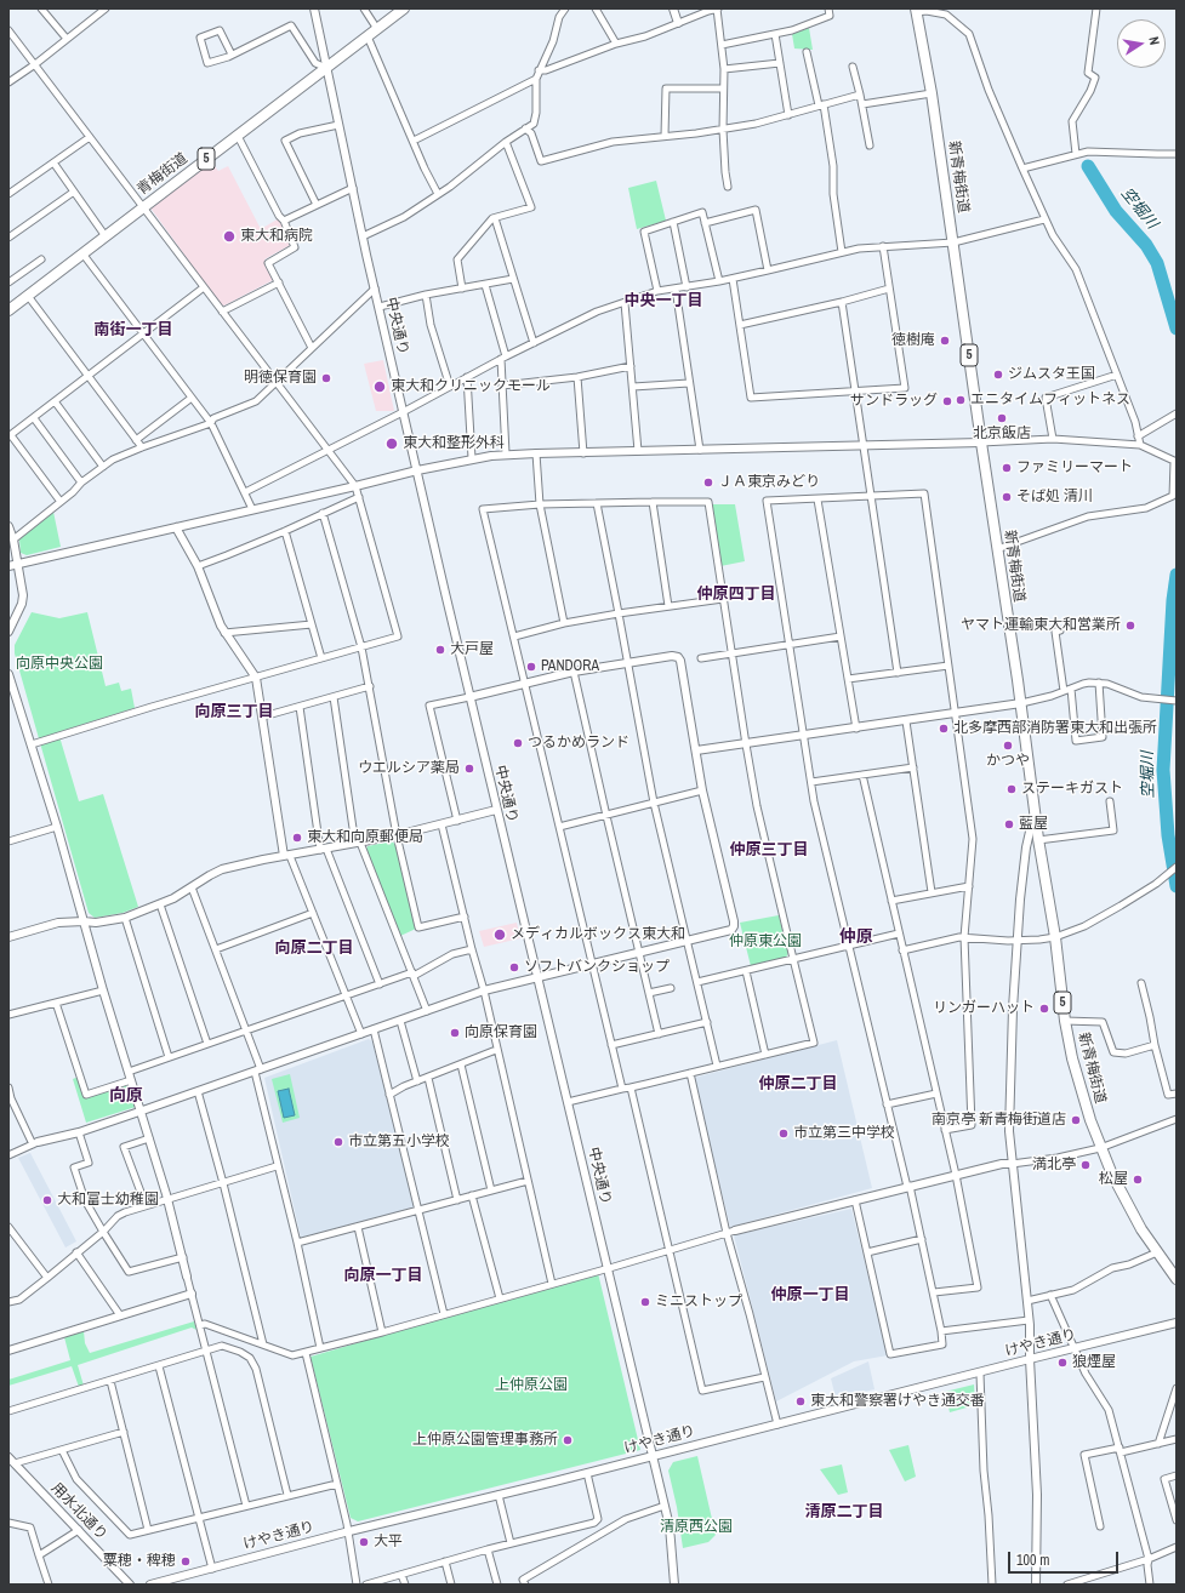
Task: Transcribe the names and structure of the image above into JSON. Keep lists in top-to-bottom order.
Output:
{
  "streets": {
    "main road": ["5", "青梅街道", "新青梅街道"],
    "street": ["中央通り", "けやき通り", "用水北通り"]
  },
  "crossings": [
    ["青梅街道", "中央通り"],
    ["中央通り", "けやき通り"]
  ],
  "districts": [
    "中央一丁目",
    "南街一丁目",
    "仲原四丁目",
    "向原三丁目",
    "仲原三丁目",
    "仲原",
    "向原二丁目",
    "仲原二丁目",
    "向原",
    "向原一丁目",
    "仲原一丁目",
    "清原二丁目"
  ],
  "water": ["空堀川"],
  "parks": [
    "向原中央公園",
    "仲原東公園",
    "上仲原公園",
    "清原西公園"
  ],
  "places": [
    "東大和病院",
    "徳樹庵",
    "ジムスタ王国",
    "明徳保育園",
    "東大和クリニックモール",
    "エニタイムフィットネス",
    "サンドラッグ",
    "北京飯店",
    "東大和整形外科",
    "ファミリーマート",
    "ＪＡ東京みどり",
    "そば処 清川",
    "ヤマト運輸東大和営業所",
    "大戸屋",
    "PANDORA",
    "北多摩西部消防署東大和出張所",
    "つるかめランド",
    "かつや",
    "ウエルシア薬局",
    "ステーキガスト",
    "藍屋",
    "東大和向原郵便局",
    "メディカルボックス東大和",
    "ソフトバンクショップ",
    "リンガーハット",
    "向原保育園",
    "南京亭 新青梅街道店",
    "市立第三中学校",
    "市立第五小学校",
    "満北亭",
    "松屋",
    "大和富士幼稚園",
    "ミニストップ",
    "狼煙屋",
    "東大和警察署けやき通交番",
    "上仲原公園管理事務所",
    "大平",
    "粟穂・稗穂"
  ],
  "scale_bar": "100 m",
  "north": "right"
}
